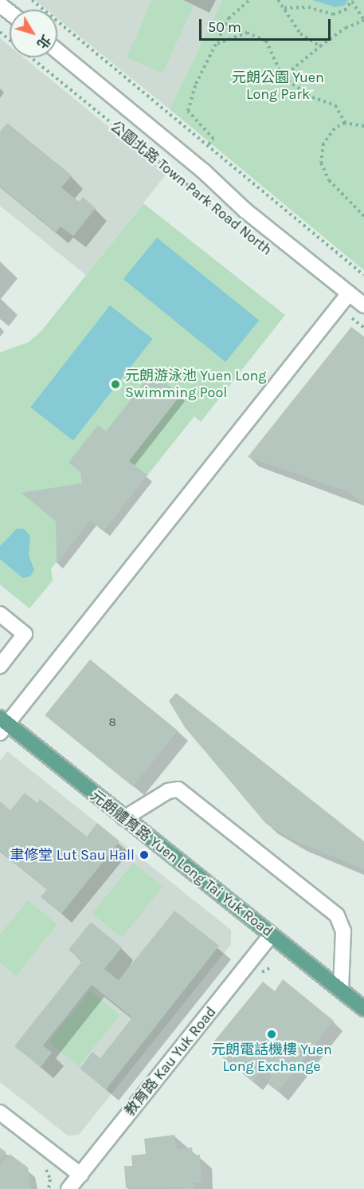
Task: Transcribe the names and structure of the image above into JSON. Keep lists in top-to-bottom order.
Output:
{
  "streets": {
    "main road": ["元朗體育路 Yuen Long Tai Yuk Road"],
    "street": ["公園北路 Town Park Road North", "教育路 Kau Yuk Road"]
  },
  "crossings": [
    ["元朗體育路 Yuen Long Tai Yuk Road", "教育路 Kau Yuk Road"]
  ],
  "parks": ["元朗公園 Yuen Long Park"],
  "places": ["元朗游泳池 Yuen Long Swimming Pool", "聿修堂 Lut Sau Hall", "元朗電話機樓 Yuen Long Exchange"],
  "house_numbers": ["8"],
  "scale_bar": "50 m",
  "north": "bottom right"
}
